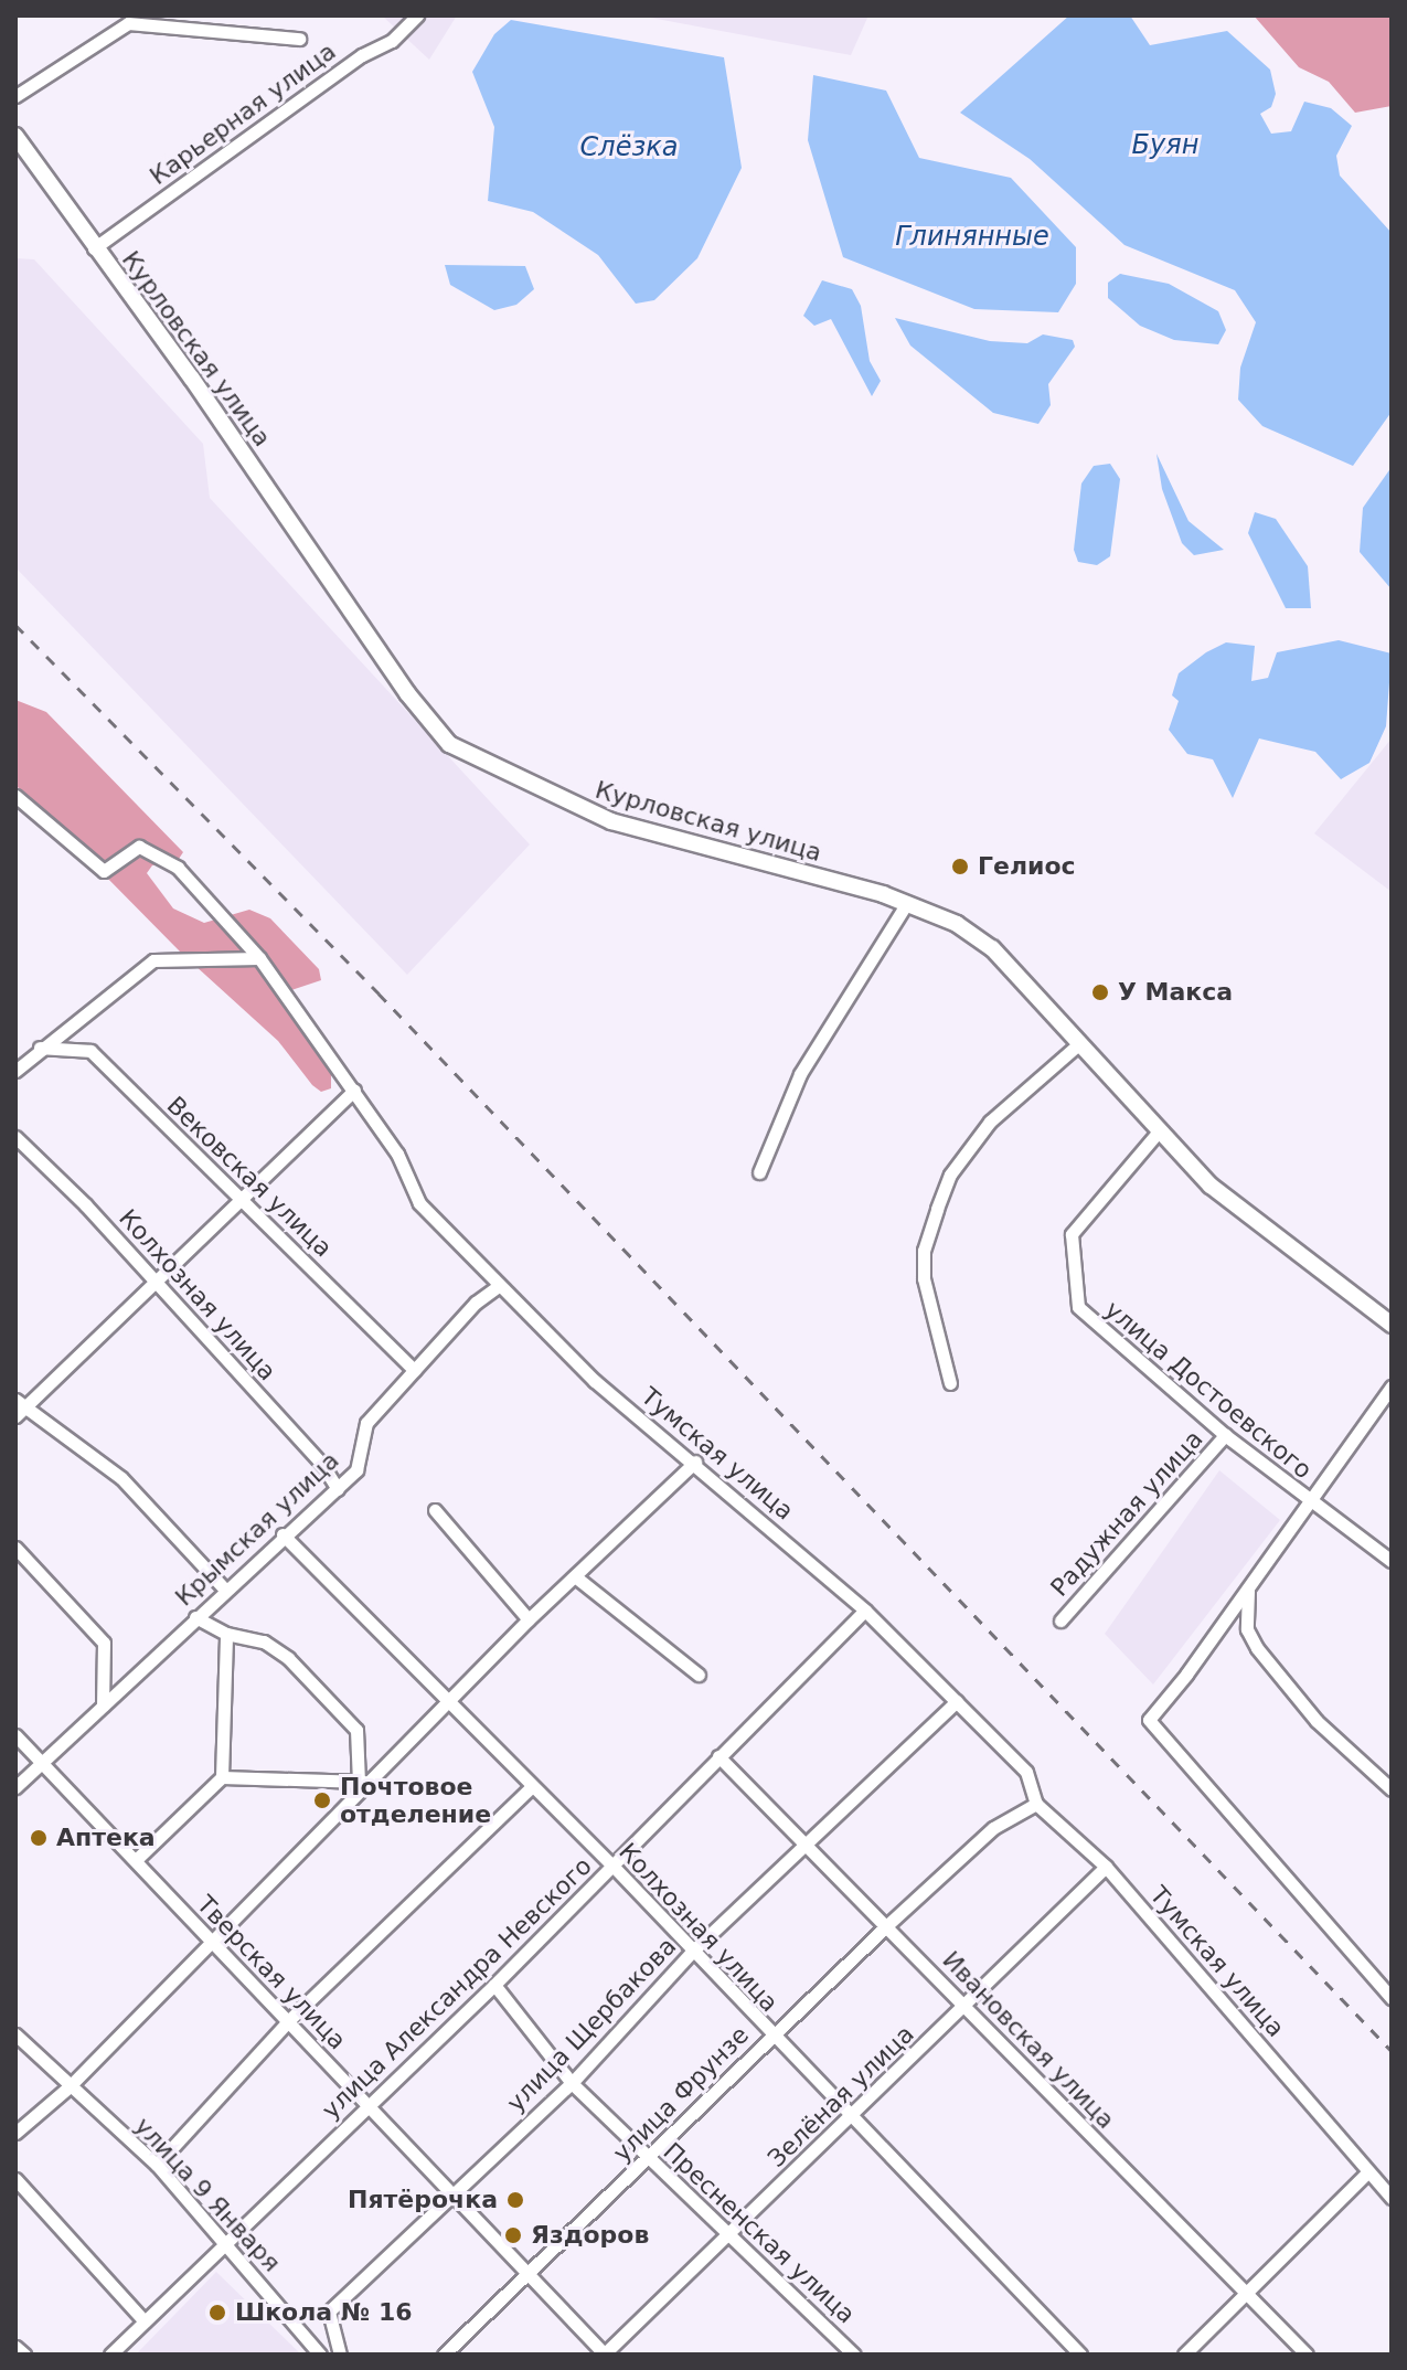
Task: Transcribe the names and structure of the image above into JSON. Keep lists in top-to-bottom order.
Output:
{
  "streets": {
    "main road": ["Курловская улица"],
    "street": [
      "Карьерная улица",
      "Вековская улица",
      "Колхозная улица",
      "улица Достоевского",
      "Тумская улица",
      "Радужная улица",
      "Крымская улица",
      "Тверская улица",
      "улица Александра Невского",
      "улица Щербакова",
      "Ивановская улица",
      "улица Фрунзе",
      "Зелёная улица",
      "улица 9 Января",
      "Пресненская улица"
    ]
  },
  "crossings": [
    ["Карьерная улица", "Курловская улица"],
    ["Курловская улица", "улица Достоевского"],
    ["Вековская улица", "Крымская улица"],
    ["Колхозная улица", "Крымская улица"],
    ["Колхозная улица", "улица Александра Невского"],
    ["Колхозная улица", "улица Щербакова"],
    ["Колхозная улица", "улица Фрунзе"],
    ["Колхозная улица", "Зелёная улица"],
    ["улица Достоевского", "Радужная улица"],
    ["Тумская улица", "Крымская улица"],
    ["Тумская улица", "улица Александра Невского"],
    ["Тумская улица", "улица Щербакова"],
    ["Тумская улица", "улица Фрунзе"],
    ["Тумская улица", "Зелёная улица"],
    ["Крымская улица", "Тверская улица"],
    ["Тверская улица", "улица Александра Невского"],
    ["Тверская улица", "улица Щербакова"],
    ["Тверская улица", "улица Фрунзе"],
    ["Тверская улица", "Зелёная улица"],
    ["улица Александра Невского", "Ивановская улица"],
    ["улица Александра Невского", "улица 9 Января"],
    ["улица Александра Невского", "Пресненская улица"],
    ["улица Щербакова", "Ивановская улица"],
    ["улица Щербакова", "Пресненская улица"],
    ["Ивановская улица", "улица Фрунзе"],
    ["Ивановская улица", "Зелёная улица"],
    ["улица Фрунзе", "Пресненская улица"],
    ["Зелёная улица", "Пресненская улица"]
  ],
  "water": ["Буян", "Слёзка", "Глинянные"],
  "places": [
    "Гелиос",
    "У Макса",
    "Почтовое отделение",
    "Аптека",
    "Пятёрочка",
    "Яздоров",
    "Школа № 16"
  ]
}
